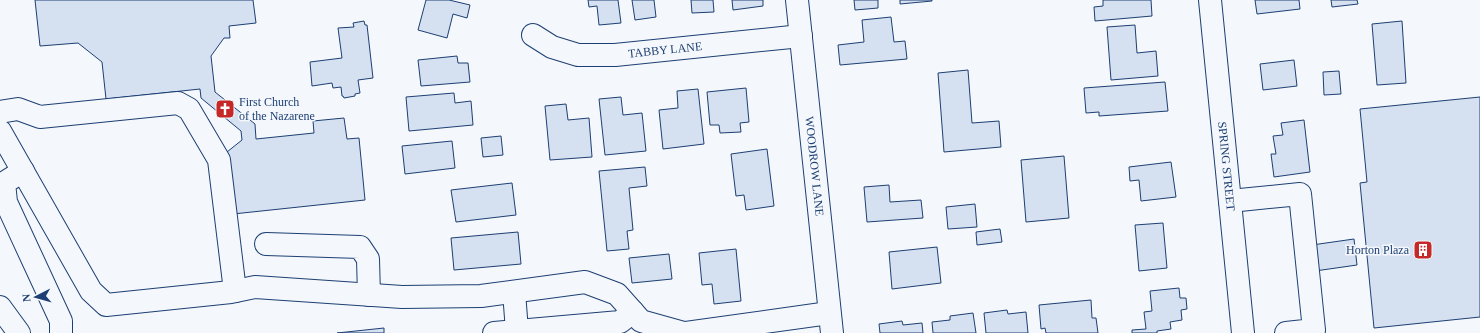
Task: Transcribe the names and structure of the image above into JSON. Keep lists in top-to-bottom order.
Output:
{
  "streets": {
    "street": ["TABBY LANE", "WOODROW LANE", "SPRING STREET"]
  },
  "crossings": [
    ["TABBY LANE", "WOODROW LANE"]
  ],
  "places": {
    "church": ["First Church of the Nazarene"],
    "building": ["Horton Plaza"]
  },
  "north": "left"
}
